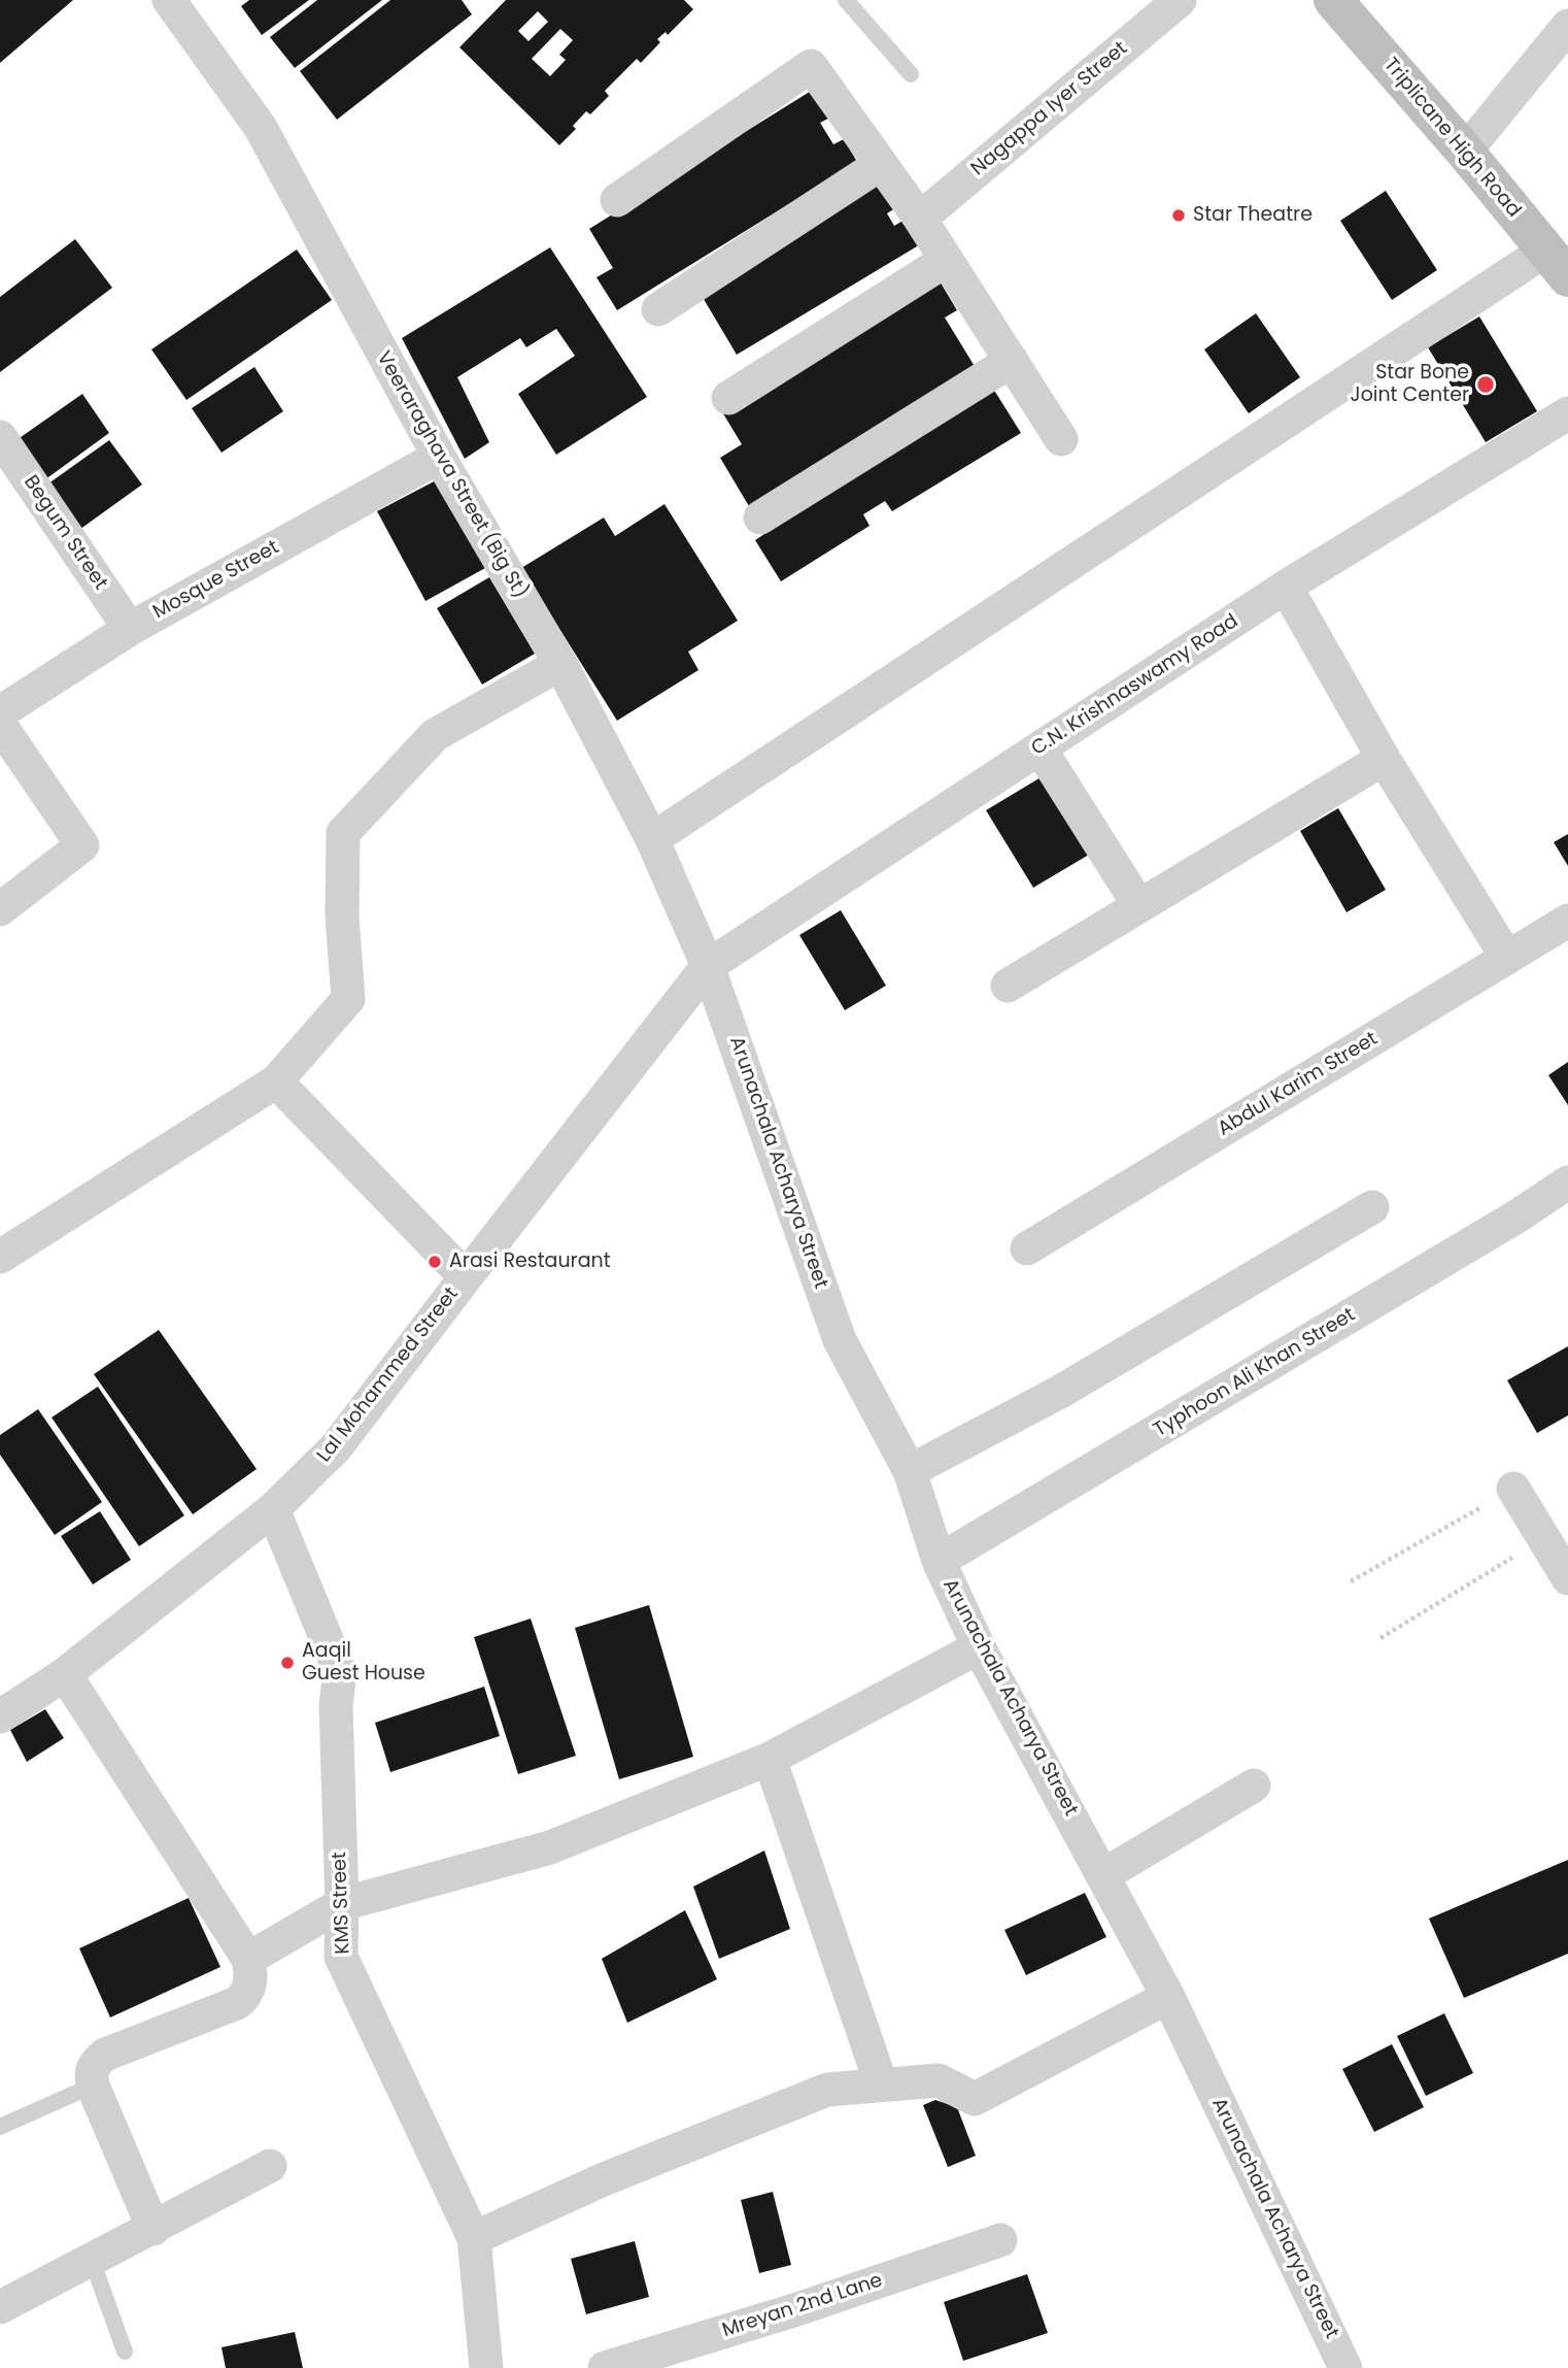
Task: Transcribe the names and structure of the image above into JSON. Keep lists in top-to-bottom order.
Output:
{
  "streets": {
    "main road": ["Triplicane High Road"],
    "street": [
      "Nagappa Iyer Street",
      "Veeraraghava Street (Big St)",
      "Begum Street",
      "Mosque Street",
      "C.N. Krishnaswamy Road",
      "Abdul Karim Street",
      "Arunachala Acharya Street",
      "Typhoon Ali Khan Street",
      "Lal Mohammed Street",
      "KMS Street",
      "Mreyan 2nd Lane"
    ]
  },
  "crossings": [
    ["Veeraraghava Street (Big St)", "Mosque Street"],
    ["Veeraraghava Street (Big St)", "C.N. Krishnaswamy Road"],
    ["Veeraraghava Street (Big St)", "Arunachala Acharya Street"],
    ["Veeraraghava Street (Big St)", "Lal Mohammed Street"],
    ["Begum Street", "Mosque Street"],
    ["C.N. Krishnaswamy Road", "Arunachala Acharya Street"],
    ["C.N. Krishnaswamy Road", "Lal Mohammed Street"],
    ["Arunachala Acharya Street", "Typhoon Ali Khan Street"],
    ["Arunachala Acharya Street", "Lal Mohammed Street"],
    ["Lal Mohammed Street", "KMS Street"]
  ],
  "places": [
    "Star Theatre",
    "Star Bone Joint Center",
    "Arasi Restaurant",
    "Aaqil Guest House"
  ]
}
